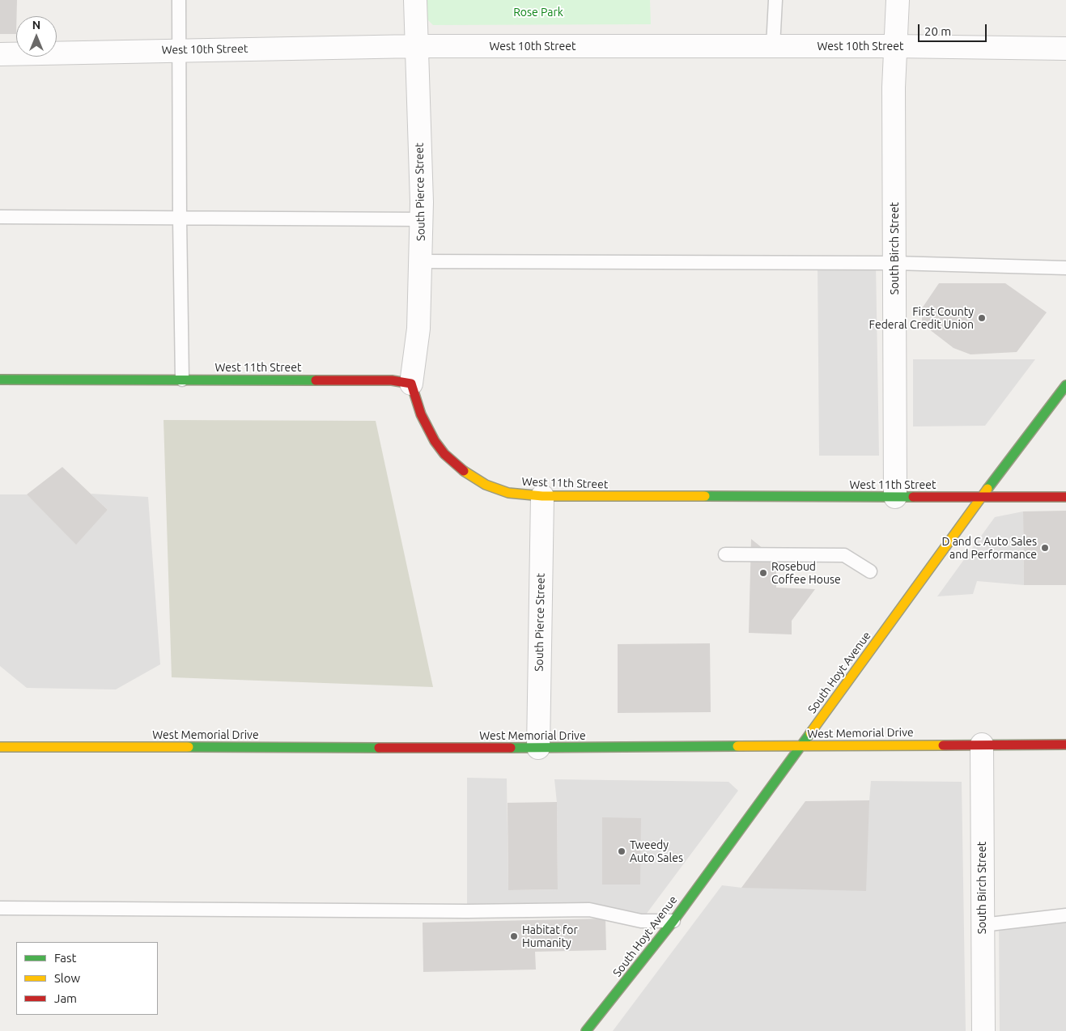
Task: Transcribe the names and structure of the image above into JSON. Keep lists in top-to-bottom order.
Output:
{
  "streets": {
    "main road": ["West 11th Street", "South Hoyt Avenue", "West Memorial Drive"],
    "street": ["West 10th Street", "South Pierce Street", "South Birch Street"]
  },
  "crossings": [
    ["West 10th Street", "South Pierce Street"],
    ["West 10th Street", "South Birch Street"],
    ["South Pierce Street", "West 11th Street"],
    ["South Pierce Street", "West Memorial Drive"],
    ["South Birch Street", "West 11th Street"],
    ["South Birch Street", "West Memorial Drive"],
    ["West 11th Street", "South Hoyt Avenue"],
    ["South Hoyt Avenue", "West Memorial Drive"]
  ],
  "parks": ["Rose Park"],
  "places": [
    "First County Federal Credit Union",
    "D and C Auto Sales and Performance",
    "Rosebud Coffee House",
    "Tweedy Auto Sales",
    "Habitat for Humanity"
  ],
  "legend": ["Fast", "Slow", "Jam"],
  "scale_bar": "20 m",
  "north": "top"
}
